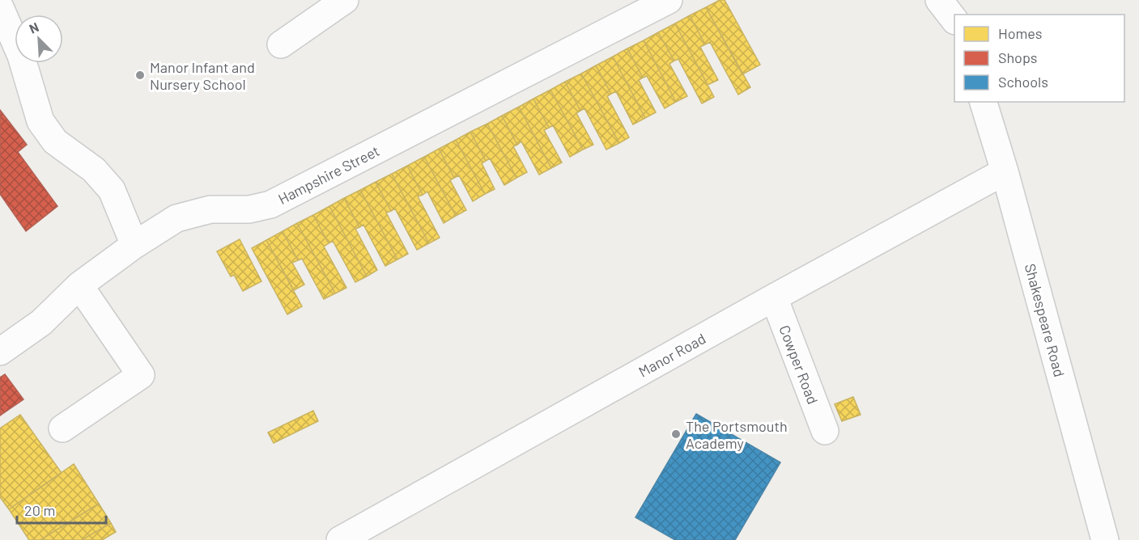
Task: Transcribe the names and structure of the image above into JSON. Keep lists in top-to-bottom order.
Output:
{
  "streets": {
    "street": [
      "Hampshire Street",
      "Shakespeare Road",
      "Manor Road",
      "Cowper Road"
    ]
  },
  "crossings": [
    ["Shakespeare Road", "Manor Road"],
    ["Manor Road", "Cowper Road"]
  ],
  "places": ["Manor Infant and Nursery School", "The Portsmouth Academy"],
  "legend": ["Homes", "Shops", "Schools"],
  "scale_bar": "20 m",
  "north": "top left"
}
